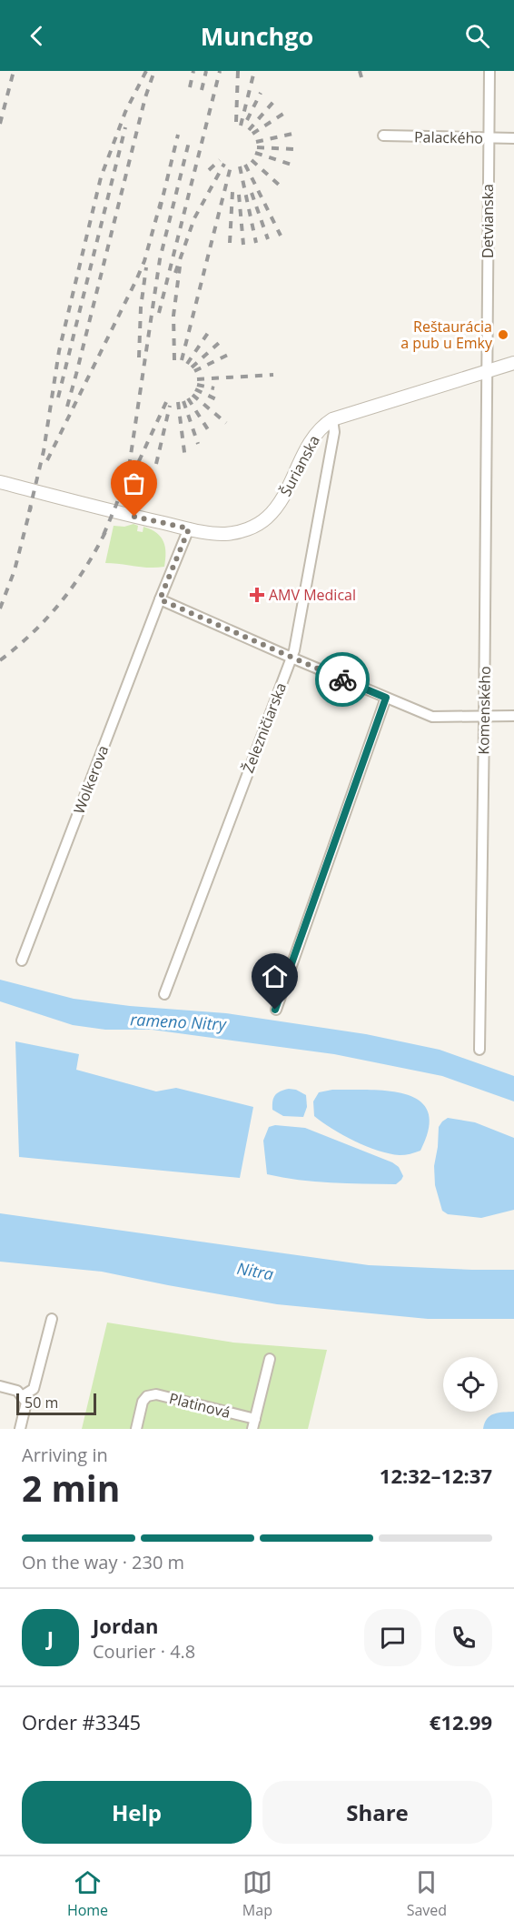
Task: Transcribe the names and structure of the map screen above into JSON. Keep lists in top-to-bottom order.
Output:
{
  "streets": {
    "street": [
      "Palackého",
      "Detvianska",
      "Šurianska",
      "Komenského",
      "Železničiarska",
      "Wolkerova",
      "Platinová"
    ]
  },
  "crossings": [
    ["Palackého", "Detvianska"],
    ["Detvianska", "Šurianska"],
    ["Detvianska", "Komenského"],
    ["Šurianska", "Komenského"],
    ["Šurianska", "Železničiarska"],
    ["Šurianska", "Wolkerova"]
  ],
  "water": ["rameno Nitry", "Nitra"],
  "places": {
    "other": ["Reštaurácia a pub u Emky"],
    "health": ["AMV Medical"]
  },
  "scale_bar": "50 m",
  "page": {
    "header": "Munchgo",
    "scale": "50 m",
    "heading": ["2 min", "Arriving in", "12:32–12:37"],
    "panel": [
      "Jordan",
      "Courier · 4.8",
      "Order #3345",
      "€12.99"
    ],
    "bar": "On the way · 230 m",
    "round": "J",
    "buttons": ["Help", "Share"],
    "tabs": ["Home", "Map", "Saved"]
  }
}
